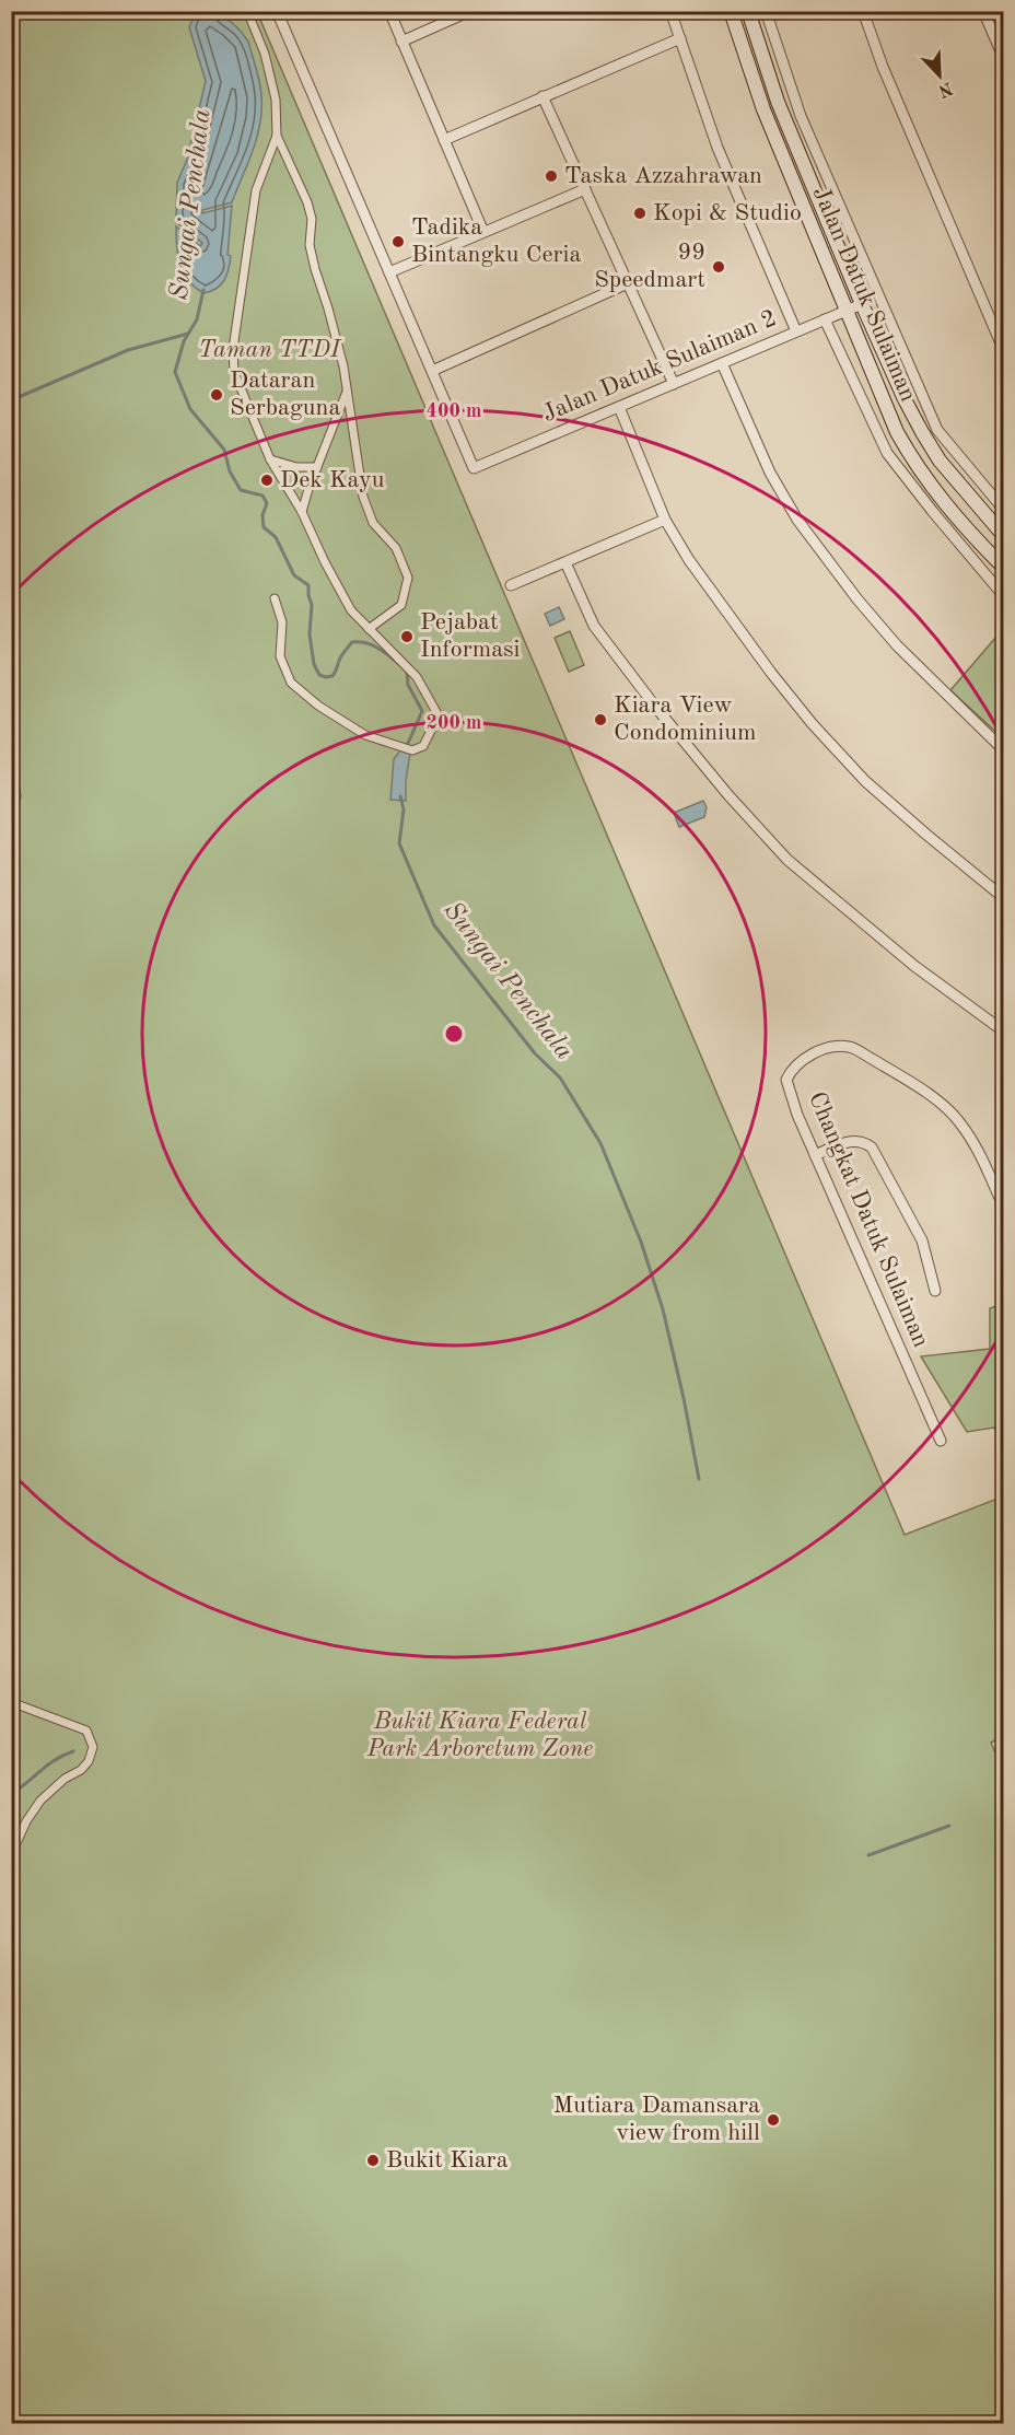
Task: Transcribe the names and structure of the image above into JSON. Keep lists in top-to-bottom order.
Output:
{
  "streets": {
    "main road": ["Jalan Datuk Sulaiman"],
    "street": ["Jalan Datuk Sulaiman 2", "Changkat Datuk Sulaiman"]
  },
  "crossings": [
    ["Jalan Datuk Sulaiman", "Jalan Datuk Sulaiman 2"]
  ],
  "water": ["Sungai Penchala"],
  "parks": ["Taman TTDI", "Bukit Kiara Federal Park Arboretum Zone"],
  "places": [
    "Taska Azzahrawan",
    "Kopi & Studio",
    "Tadika Bintangku Ceria",
    "99 Speedmart",
    "Dataran Serbaguna",
    "Dek Kayu",
    "Pejabat Informasi",
    "Kiara View Condominium",
    "Mutiara Damansara view from hill",
    "Bukit Kiara"
  ],
  "north": "bottom right",
  "rings": ["400 m", "200 m"]
}
